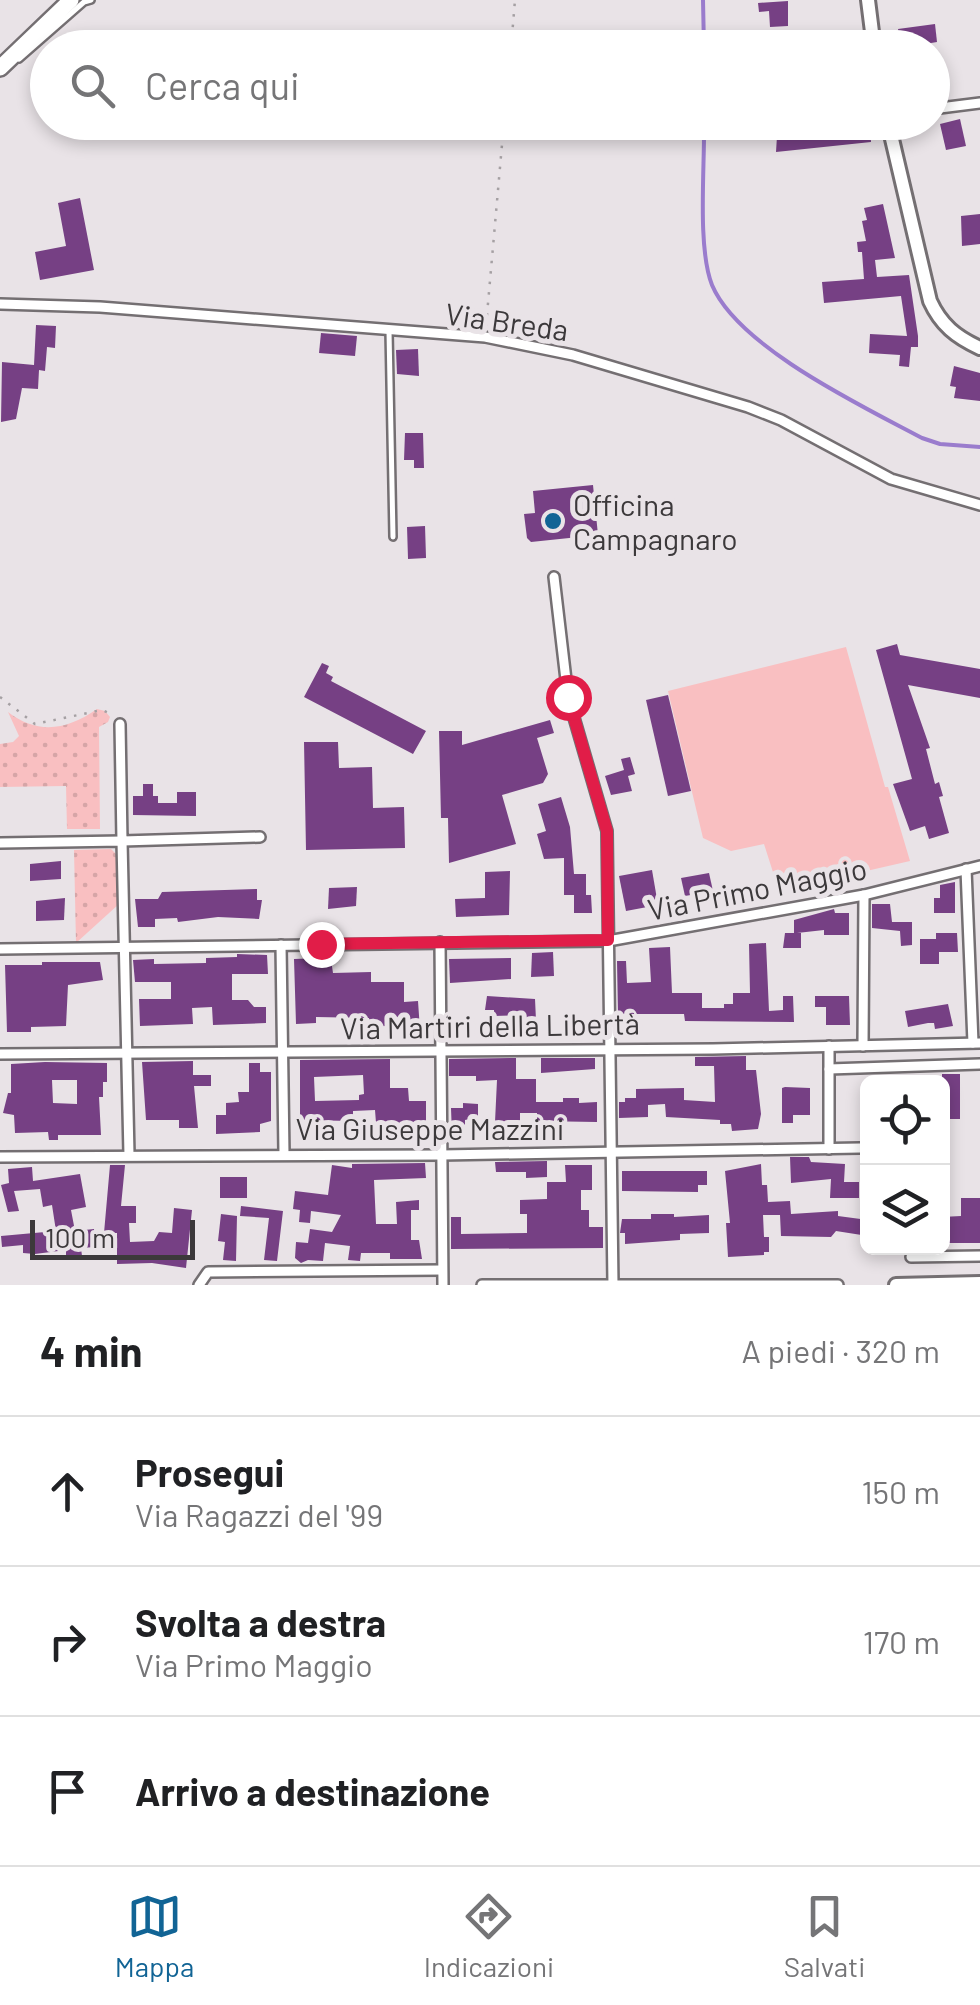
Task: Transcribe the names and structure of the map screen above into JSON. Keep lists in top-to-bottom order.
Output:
{
  "streets": {
    "street": [
      "Via Breda",
      "Via Primo Maggio",
      "Via Martiri della Libertà",
      "Via Giuseppe Mazzini"
    ]
  },
  "places": ["Officina Campagnaro"],
  "scale_bar": "100 m",
  "page": {
    "search": "Cerca qui",
    "scale": "100 m",
    "heading": ["4 min", "A piedi · 320 m"],
    "list": [
      ["Prosegui", "Via Ragazzi del '99", "150 m"],
      ["Svolta a destra", "Via Primo Maggio", "170 m"],
      "Arrivo a destinazione"
    ],
    "nav": ["Mappa", "Indicazioni", "Salvati"]
  }
}
